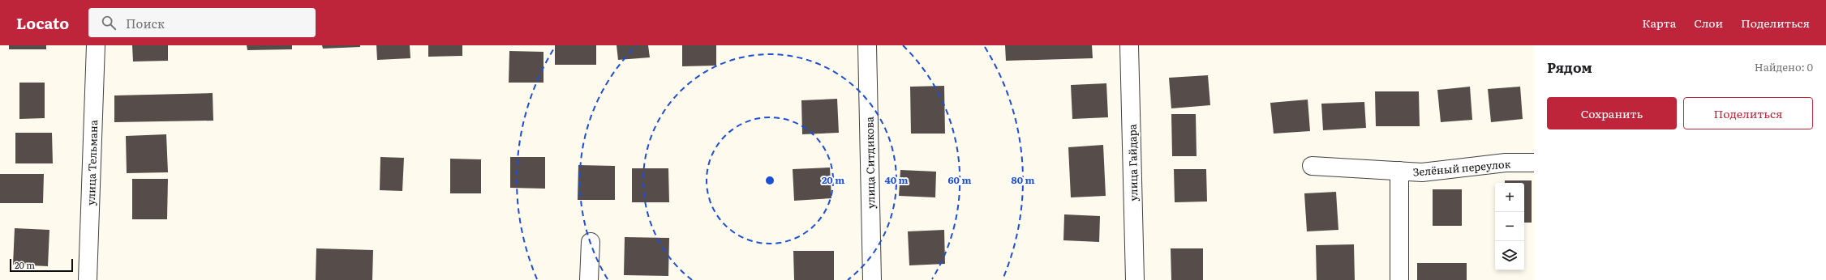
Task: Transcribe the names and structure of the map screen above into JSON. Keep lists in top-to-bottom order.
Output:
{
  "streets": {
    "street": [
      "улица Тельмана",
      "улица Ситдикова",
      "улица Гайдара",
      "Зелёный переулок"
    ]
  },
  "scale_bar": "20 m",
  "page": {
    "header": "Locato",
    "search": "Поиск",
    "nav": ["Карта", "Слои", "Поделиться"],
    "heading": ["Рядом", "Найдено: 0"],
    "buttons": ["Сохранить", "Поделиться"],
    "map_buttons": ["+", "−"],
    "scale": "20 m"
  },
  "rings": [
    "20 m",
    "40 m",
    "60 m",
    "80 m"
  ]
}
